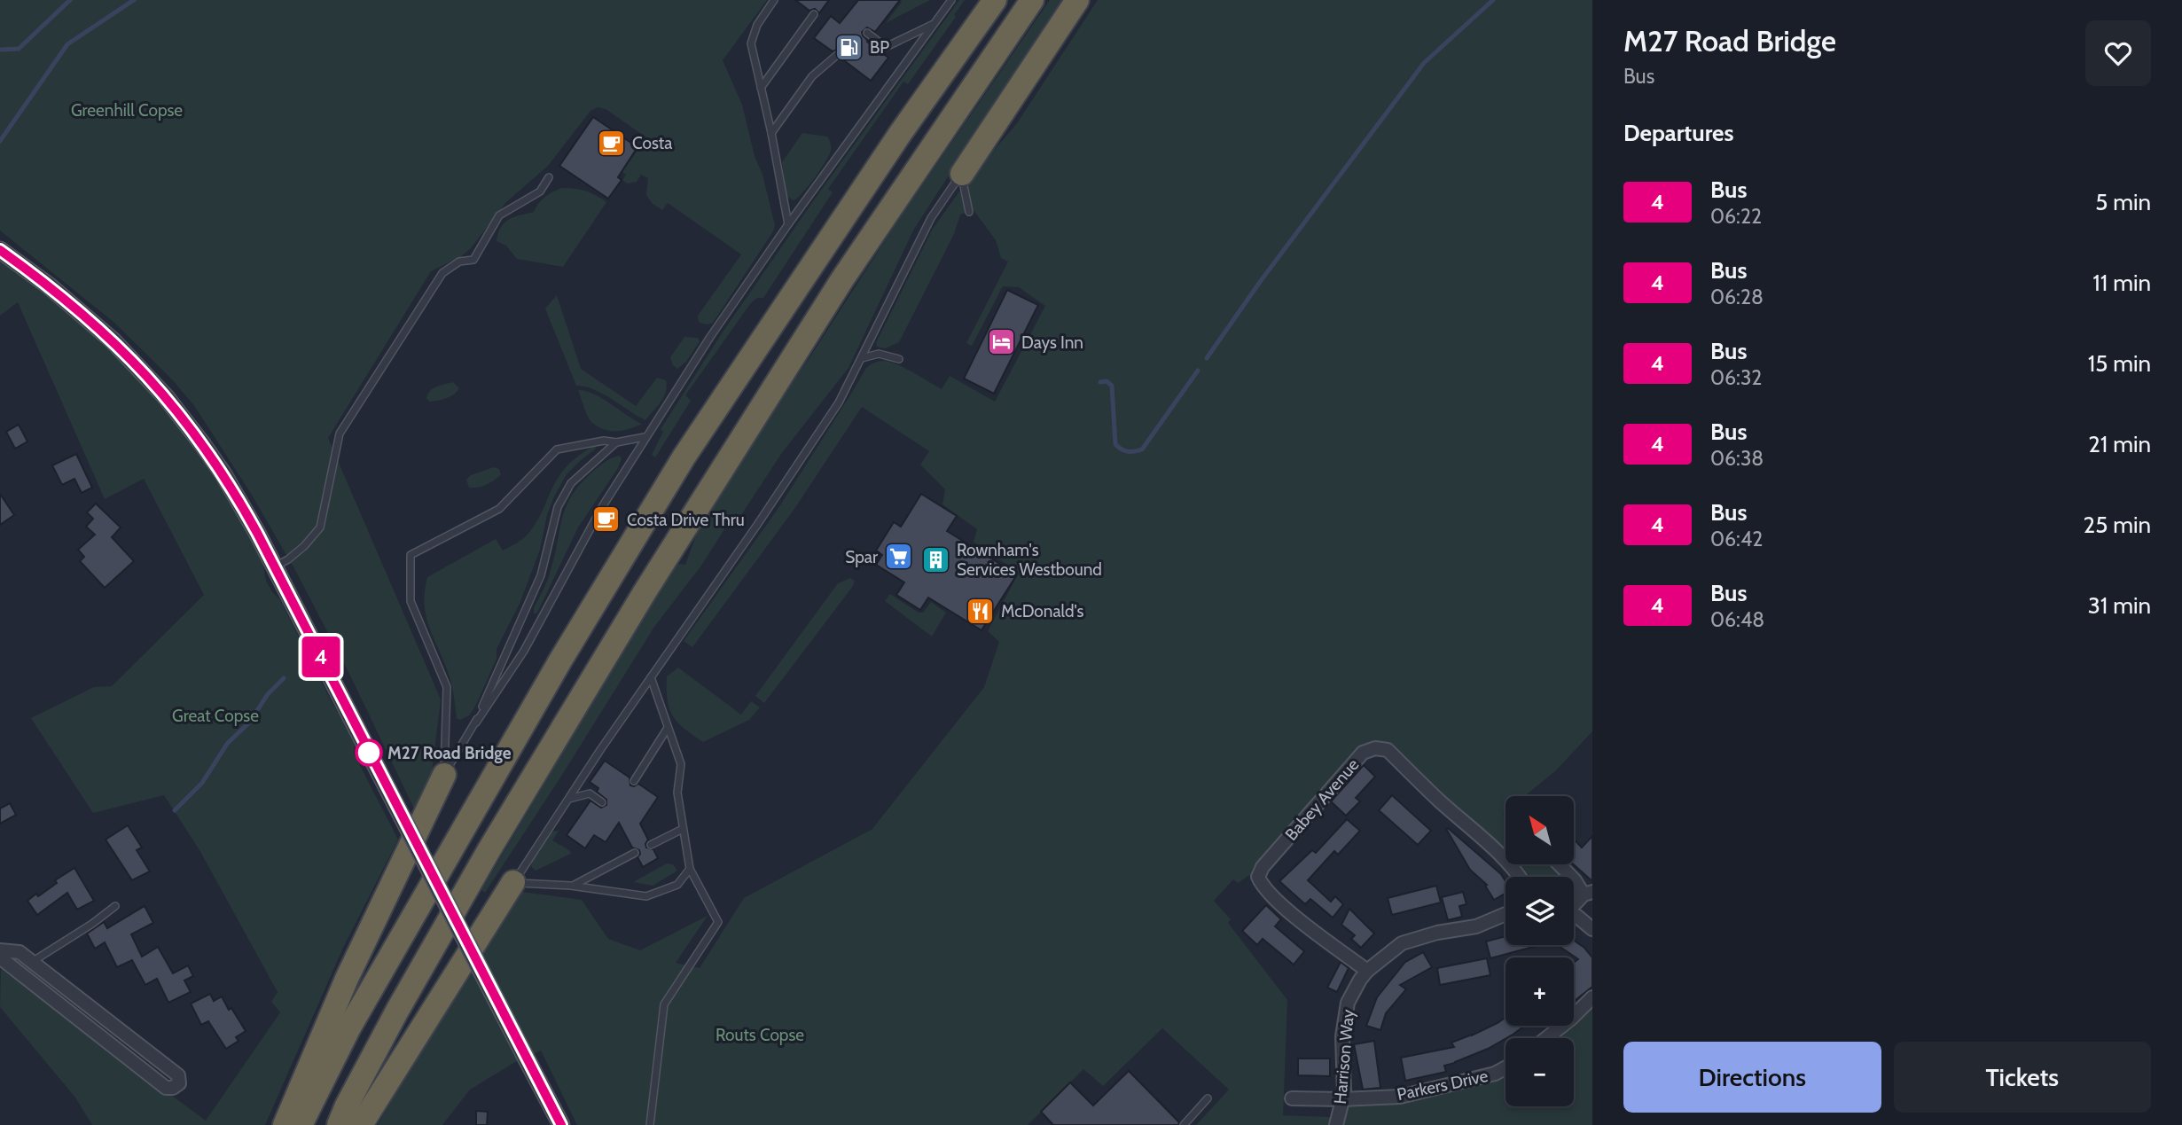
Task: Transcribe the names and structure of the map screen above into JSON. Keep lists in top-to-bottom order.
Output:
{
  "streets": {
    "street": ["Babey Avenue", "Harrison Way", "Parkers Drive"]
  },
  "crossings": [
    ["Babey Avenue", "Harrison Way"],
    ["Harrison Way", "Parkers Drive"]
  ],
  "parks": ["Greenhill Copse", "Great Copse", "Routs Copse"],
  "places": {
    "fuel station": ["BP"],
    "cafe": ["Costa", "Costa Drive Thru"],
    "hotel": ["Days Inn"],
    "supermarket": ["Spar"],
    "building": ["Rownham's Services Westbound"],
    "restaurant": ["McDonald's"],
    "other": ["M27 Road Bridge"]
  },
  "lines": ["bus line 4"],
  "north": "top left",
  "page": {
    "on_map": "4",
    "heading": [
      ["M27 Road Bridge", "Bus"],
      "Departures"
    ],
    "list": [
      {
        "mark": "4",
        "name": "Bus",
        "note": "06:22",
        "value": "5 min"
      },
      {
        "mark": "4",
        "name": "Bus",
        "note": "06:28",
        "value": "11 min"
      },
      {
        "mark": "4",
        "name": "Bus",
        "note": "06:32",
        "value": "15 min"
      },
      {
        "mark": "4",
        "name": "Bus",
        "note": "06:38",
        "value": "21 min"
      },
      {
        "mark": "4",
        "name": "Bus",
        "note": "06:42",
        "value": "25 min"
      },
      {
        "mark": "4",
        "name": "Bus",
        "note": "06:48",
        "value": "31 min"
      }
    ],
    "map_buttons": ["+", "−"],
    "buttons": ["Directions", "Tickets"]
  }
}
